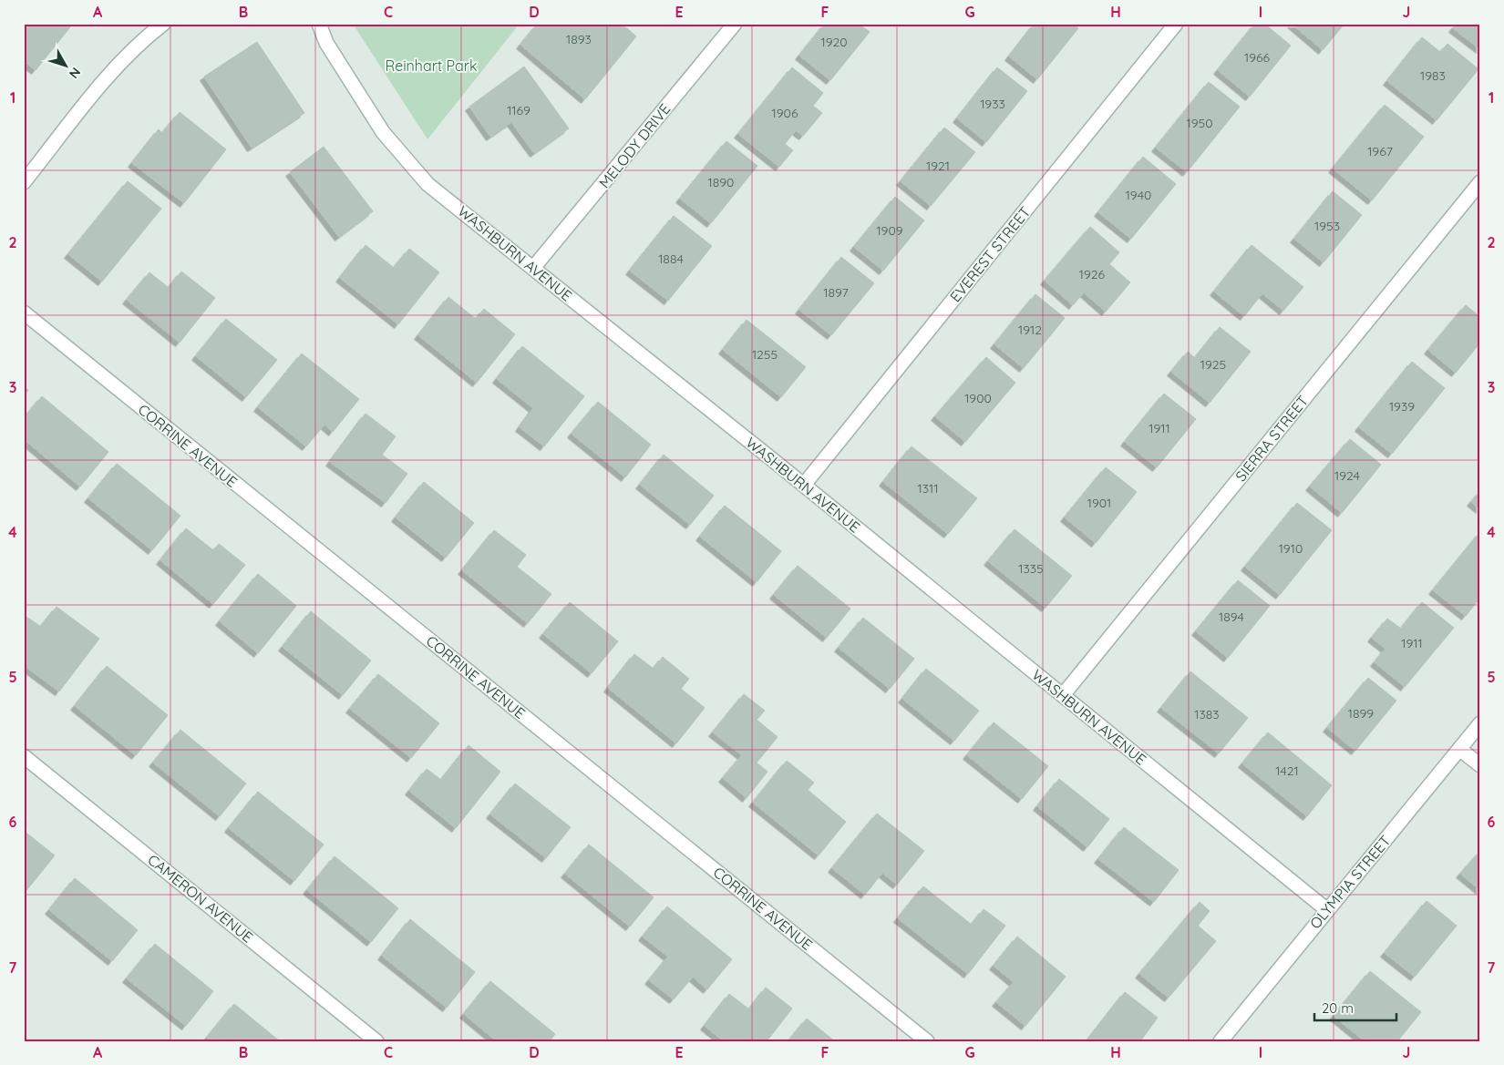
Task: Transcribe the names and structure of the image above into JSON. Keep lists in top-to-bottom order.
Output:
{
  "streets": {
    "street": [
      "MELODY DRIVE",
      "WASHBURN AVENUE",
      "EVEREST STREET",
      "SIERRA STREET",
      "CORRINE AVENUE",
      "OLYMPIA STREET",
      "CAMERON AVENUE"
    ]
  },
  "crossings": [
    ["MELODY DRIVE", "WASHBURN AVENUE"],
    ["WASHBURN AVENUE", "EVEREST STREET"],
    ["WASHBURN AVENUE", "SIERRA STREET"],
    ["WASHBURN AVENUE", "OLYMPIA STREET"]
  ],
  "parks": ["Reinhart Park"],
  "house_numbers": [
    "1893",
    "1920",
    "1966",
    "1983",
    "1933",
    "1169",
    "1906",
    "1950",
    "1967",
    "1921",
    "1890",
    "1940",
    "1953",
    "1909",
    "1884",
    "1926",
    "1897",
    "1912",
    "1255",
    "1925",
    "1900",
    "1939",
    "1911",
    "1924",
    "1311",
    "1901",
    "1910",
    "1335",
    "1894",
    "1911",
    "1899",
    "1383",
    "1421"
  ],
  "scale_bar": "20 m",
  "north": "bottom right",
  "grid": {
    "columns": [
      "A",
      "B",
      "C",
      "D",
      "E",
      "F",
      "G",
      "H",
      "I",
      "J"
    ],
    "rows": [
      "1",
      "2",
      "3",
      "4",
      "5",
      "6",
      "7"
    ]
  }
}
